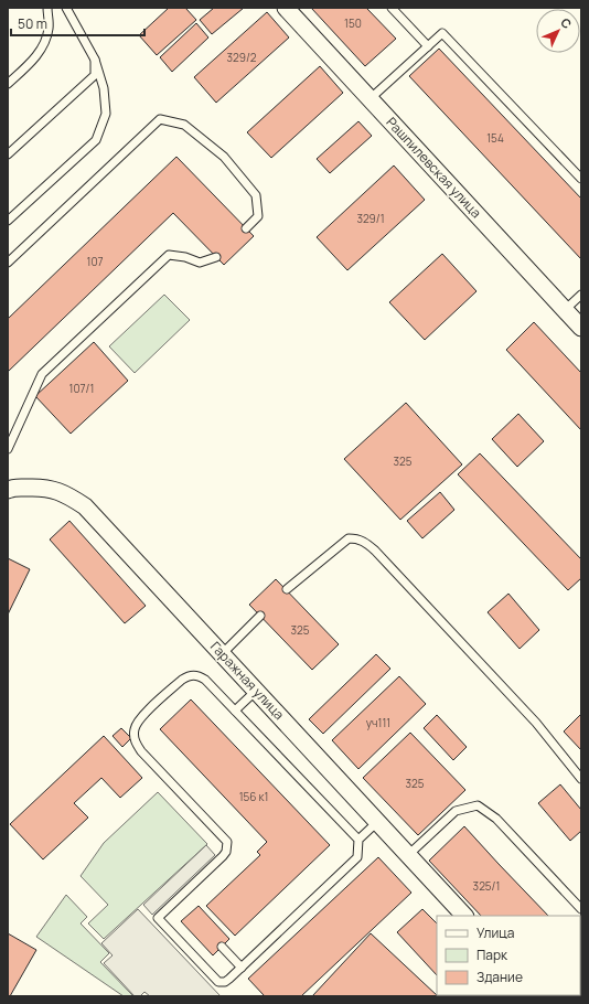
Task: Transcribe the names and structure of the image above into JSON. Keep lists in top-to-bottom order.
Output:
{
  "streets": {
    "street": ["Рашпилевская улица", "Гаражная улица"]
  },
  "house_numbers": [
    "150",
    "329/2",
    "154",
    "329/1",
    "107",
    "107/1",
    "325",
    "325",
    "уч111",
    "325",
    "156 к1",
    "325/1"
  ],
  "legend": ["Улица", "Парк", "Здание"],
  "scale_bar": "50 m",
  "north": "top right"
}
